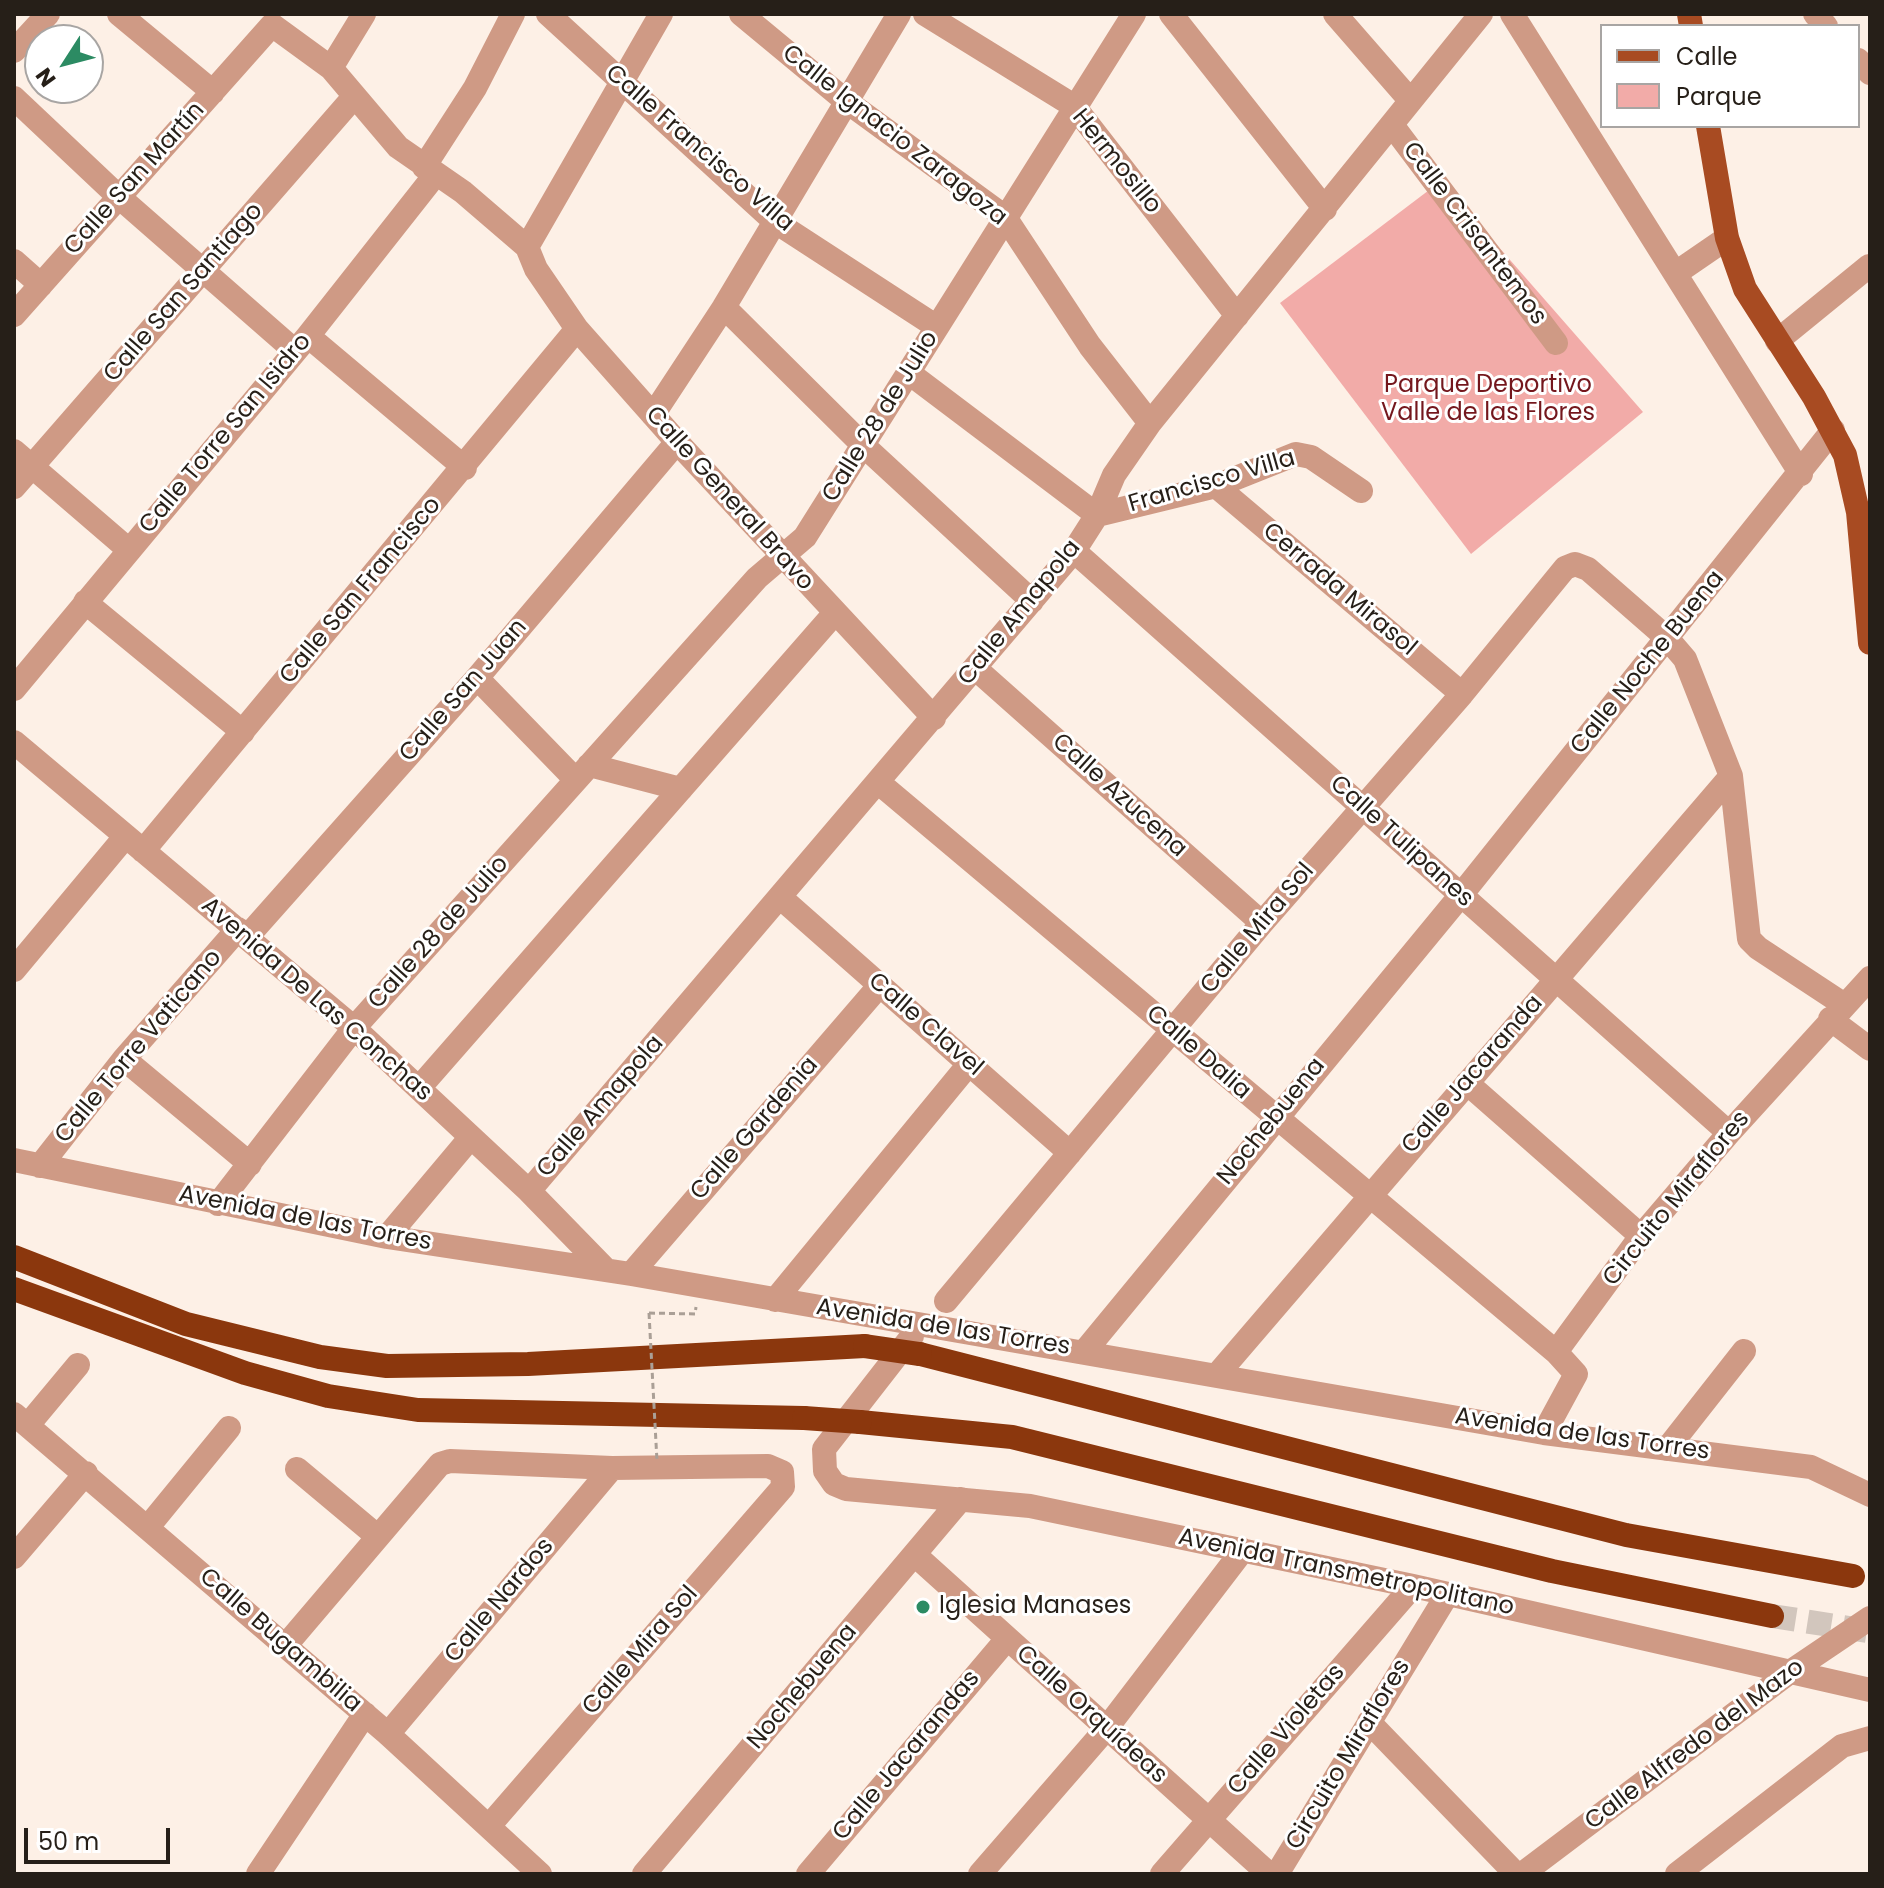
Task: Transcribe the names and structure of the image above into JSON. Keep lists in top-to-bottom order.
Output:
{
  "streets": {
    "street": [
      "Calle Ignacio Zaragoza",
      "Calle Francisco Villa",
      "Hermosillo",
      "Calle San Martín",
      "Calle Crisantemos",
      "Calle San Santiago",
      "Calle 28 de Julio",
      "Calle Torre San Isidro",
      "Francisco Villa",
      "Calle General Bravo",
      "Cerrada Mirasol",
      "Calle San Francisco",
      "Calle Amapola",
      "Calle Noche Buena",
      "Calle San Juan",
      "Calle Azucena",
      "Calle Tulipanes",
      "Calle Mira Sol",
      "Avenida De Las Conchas",
      "Calle Clavel",
      "Calle Torre Vaticano",
      "Calle Dalia",
      "Calle Jacaranda",
      "Nochebuena",
      "Calle Gardenia",
      "Circuito Miraflores",
      "Avenida de las Torres",
      "Avenida Transmetropolitano",
      "Calle Nardos",
      "Calle Bugambilia",
      "Calle Orquídeas",
      "Calle Violetas",
      "Calle Alfredo del Mazo",
      "Calle Jacarandas"
    ]
  },
  "crossings": [
    ["Calle Ignacio Zaragoza", "Calle 28 de Julio"],
    ["Calle Ignacio Zaragoza", "Calle Amapola"],
    ["Calle Francisco Villa", "Calle 28 de Julio"],
    ["Hermosillo", "Calle 28 de Julio"],
    ["Hermosillo", "Calle Amapola"],
    ["Calle San Martín", "Calle General Bravo"],
    ["Calle Crisantemos", "Calle Amapola"],
    ["Calle San Santiago", "Calle General Bravo"],
    ["Calle 28 de Julio", "Francisco Villa"],
    ["Calle 28 de Julio", "Calle General Bravo"],
    ["Calle 28 de Julio", "Avenida De Las Conchas"],
    ["Calle 28 de Julio", "Avenida de las Torres"],
    ["Calle Torre San Isidro", "Calle General Bravo"],
    ["Francisco Villa", "Cerrada Mirasol"],
    ["Francisco Villa", "Calle Amapola"],
    ["Calle General Bravo", "Calle San Francisco"],
    ["Calle General Bravo", "Calle Amapola"],
    ["Calle General Bravo", "Calle San Juan"],
    ["Cerrada Mirasol", "Calle Mira Sol"],
    ["Calle San Francisco", "Avenida De Las Conchas"],
    ["Calle Amapola", "Calle Azucena"],
    ["Calle Amapola", "Calle Tulipanes"],
    ["Calle Amapola", "Avenida De Las Conchas"],
    ["Calle Amapola", "Calle Clavel"],
    ["Calle Amapola", "Calle Dalia"],
    ["Calle Noche Buena", "Calle Tulipanes"],
    ["Calle Noche Buena", "Calle Mira Sol"],
    ["Calle Noche Buena", "Nochebuena"],
    ["Calle San Juan", "Avenida De Las Conchas"],
    ["Calle San Juan", "Calle Torre Vaticano"],
    ["Calle Azucena", "Calle Mira Sol"],
    ["Calle Tulipanes", "Calle Mira Sol"],
    ["Calle Tulipanes", "Calle Jacaranda"],
    ["Calle Tulipanes", "Nochebuena"],
    ["Calle Tulipanes", "Circuito Miraflores"],
    ["Calle Mira Sol", "Calle Clavel"],
    ["Calle Mira Sol", "Calle Dalia"],
    ["Calle Mira Sol", "Calle Nardos"],
    ["Calle Mira Sol", "Calle Bugambilia"],
    ["Avenida De Las Conchas", "Calle Torre Vaticano"],
    ["Avenida De Las Conchas", "Avenida de las Torres"],
    ["Calle Clavel", "Calle Gardenia"],
    ["Calle Torre Vaticano", "Avenida de las Torres"],
    ["Calle Dalia", "Calle Jacaranda"],
    ["Calle Dalia", "Nochebuena"],
    ["Calle Dalia", "Circuito Miraflores"],
    ["Calle Jacaranda", "Avenida de las Torres"],
    ["Nochebuena", "Avenida de las Torres"],
    ["Nochebuena", "Avenida Transmetropolitano"],
    ["Nochebuena", "Calle Orquídeas"],
    ["Calle Gardenia", "Avenida de las Torres"],
    ["Circuito Miraflores", "Avenida Transmetropolitano"],
    ["Avenida de las Torres", "Avenida Transmetropolitano"],
    ["Avenida Transmetropolitano", "Calle Violetas"],
    ["Avenida Transmetropolitano", "Calle Alfredo del Mazo"],
    ["Calle Nardos", "Calle Bugambilia"],
    ["Calle Orquídeas", "Calle Violetas"],
    ["Calle Orquídeas", "Calle Jacarandas"]
  ],
  "parks": ["Parque Deportivo Valle de las Flores"],
  "places": ["Iglesia Manases"],
  "legend": ["Calle", "Parque"],
  "scale_bar": "50 m",
  "north": "bottom left"
}
